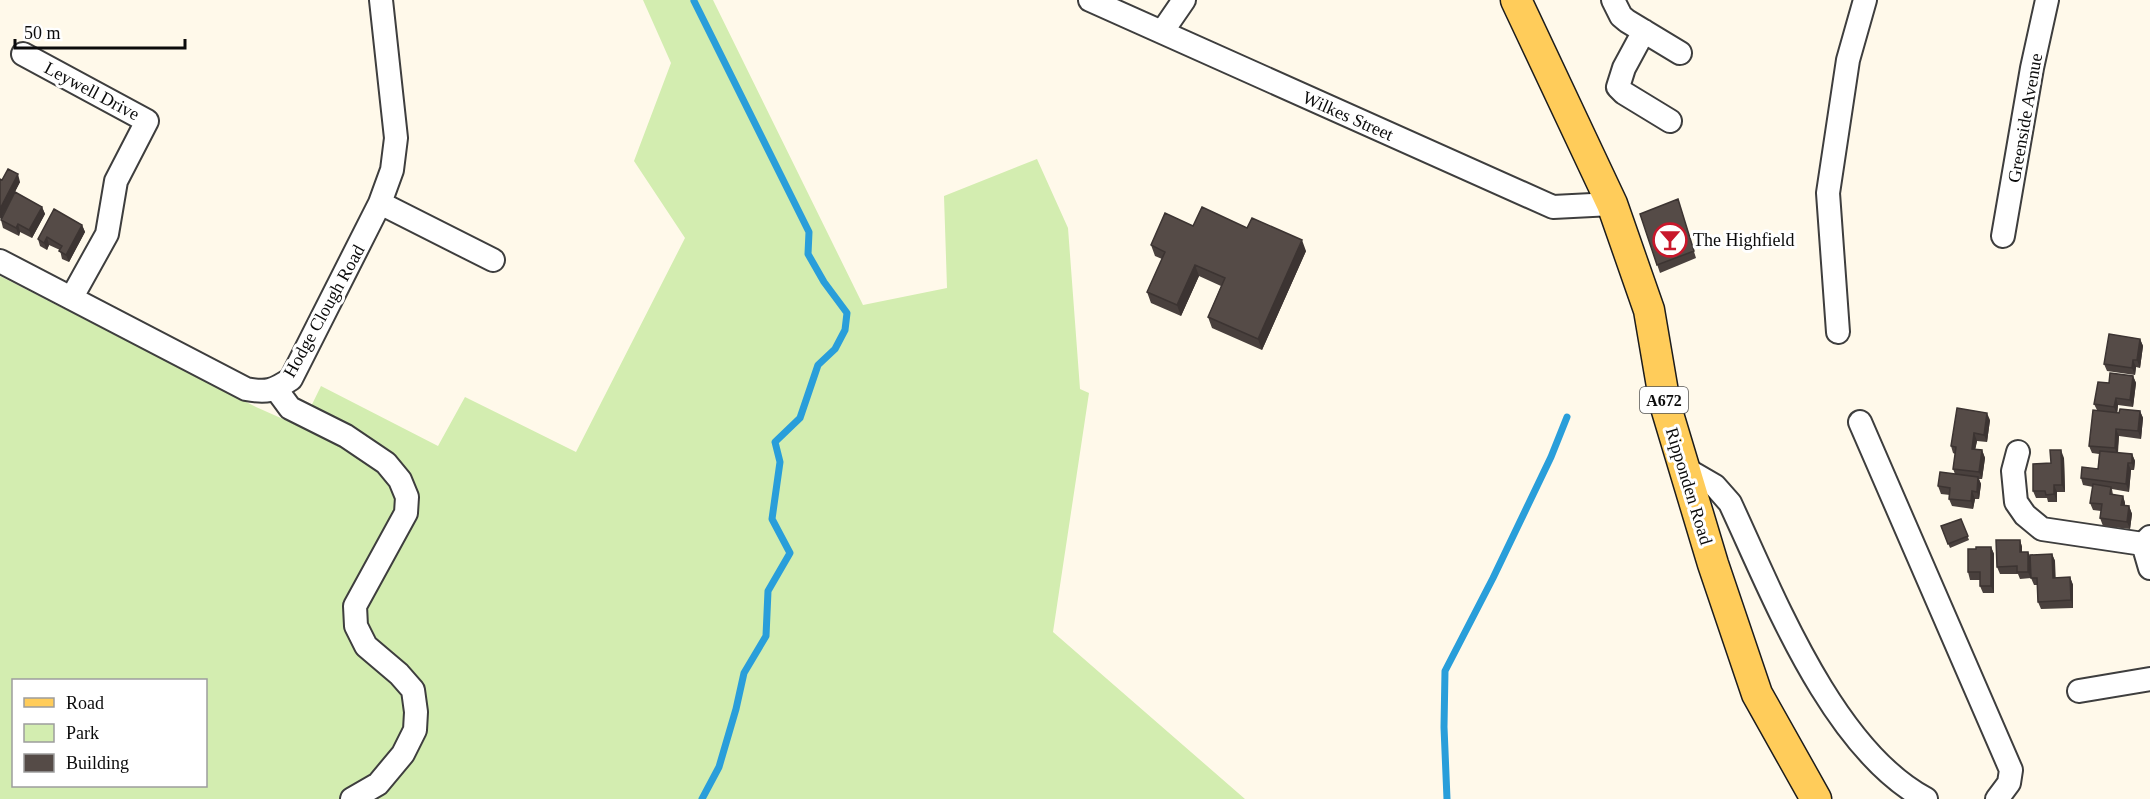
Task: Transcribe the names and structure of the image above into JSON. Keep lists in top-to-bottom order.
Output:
{
  "streets": {
    "main road": ["A672", "Ripponden Road"],
    "street": [
      "Leywell Drive",
      "Wilkes Street",
      "Greenside Avenue",
      "Hodge Clough Road"
    ]
  },
  "crossings": [
    ["Leywell Drive", "Hodge Clough Road"],
    ["Wilkes Street", "Ripponden Road"]
  ],
  "places": {
    "bar": ["The Highfield"]
  },
  "legend": ["Road", "Park", "Building"],
  "scale_bar": "50 m"
}
